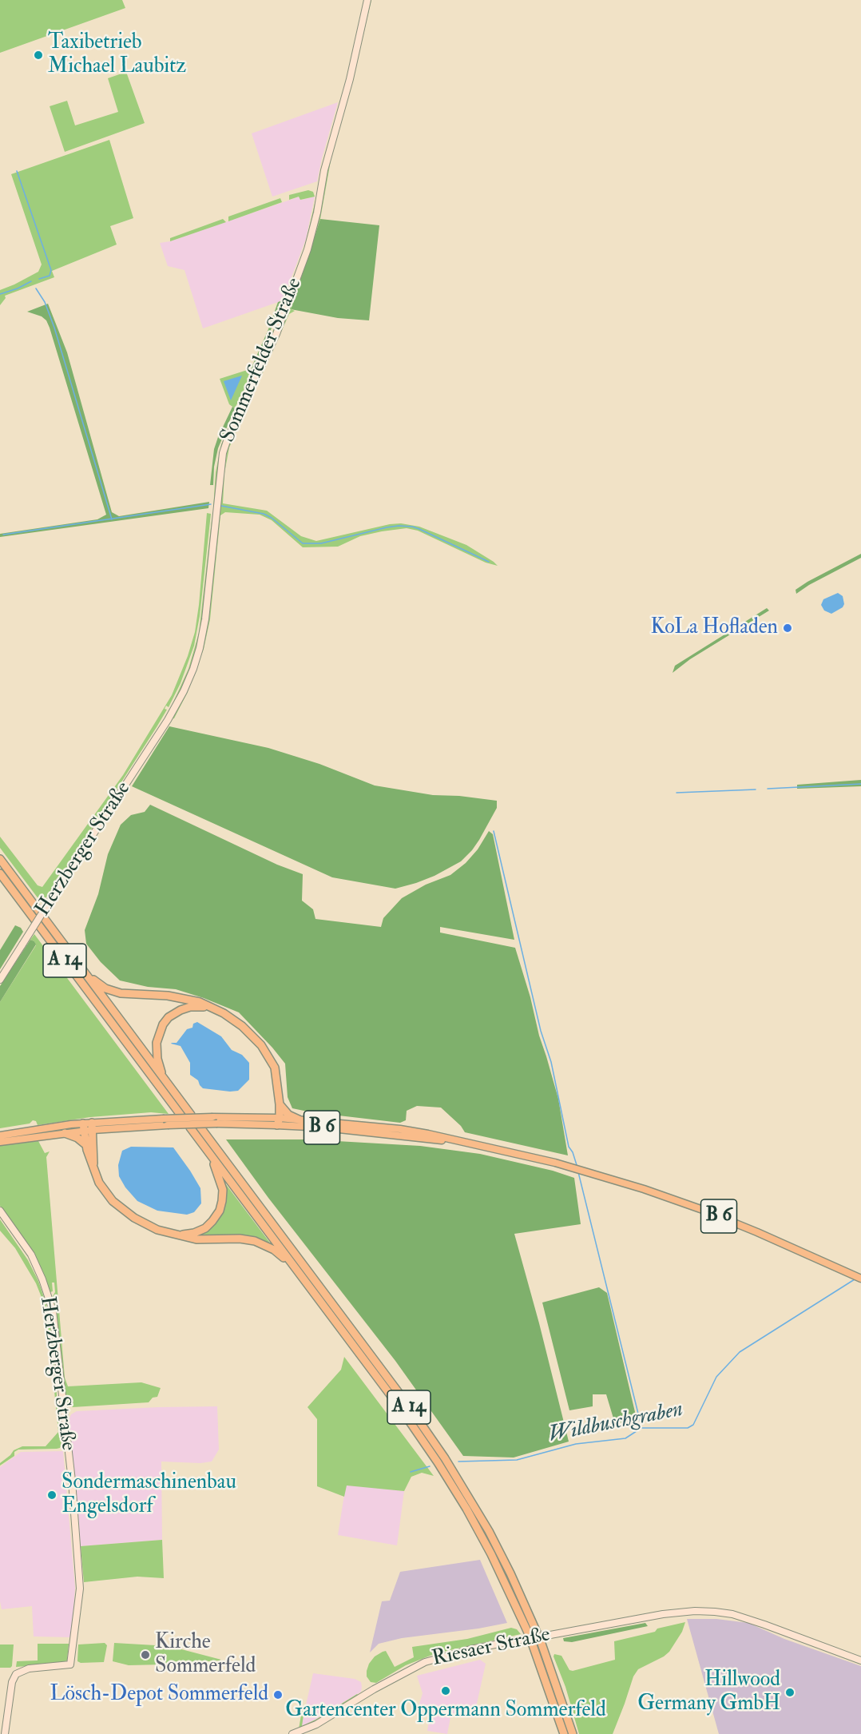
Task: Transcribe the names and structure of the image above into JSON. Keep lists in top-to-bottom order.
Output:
{
  "streets": {
    "highway": ["A 14"],
    "main road": [
      "Sommerfelder Straße",
      "Herzberger Straße",
      "B 6",
      "Riesaer Straße"
    ]
  },
  "crossings": [
    ["Sommerfelder Straße", "Herzberger Straße"]
  ],
  "water": ["Wildbuschgraben"],
  "places": [
    "Taxibetrieb Michael Laubitz",
    "KoLa Hofladen",
    "Sondermaschinenbau Engelsdorf",
    "Kirche Sommerfeld",
    "Gartencenter Oppermann Sommerfeld",
    "Hillwood Germany GmbH",
    "Lösch-Depot Sommerfeld"
  ]
}
